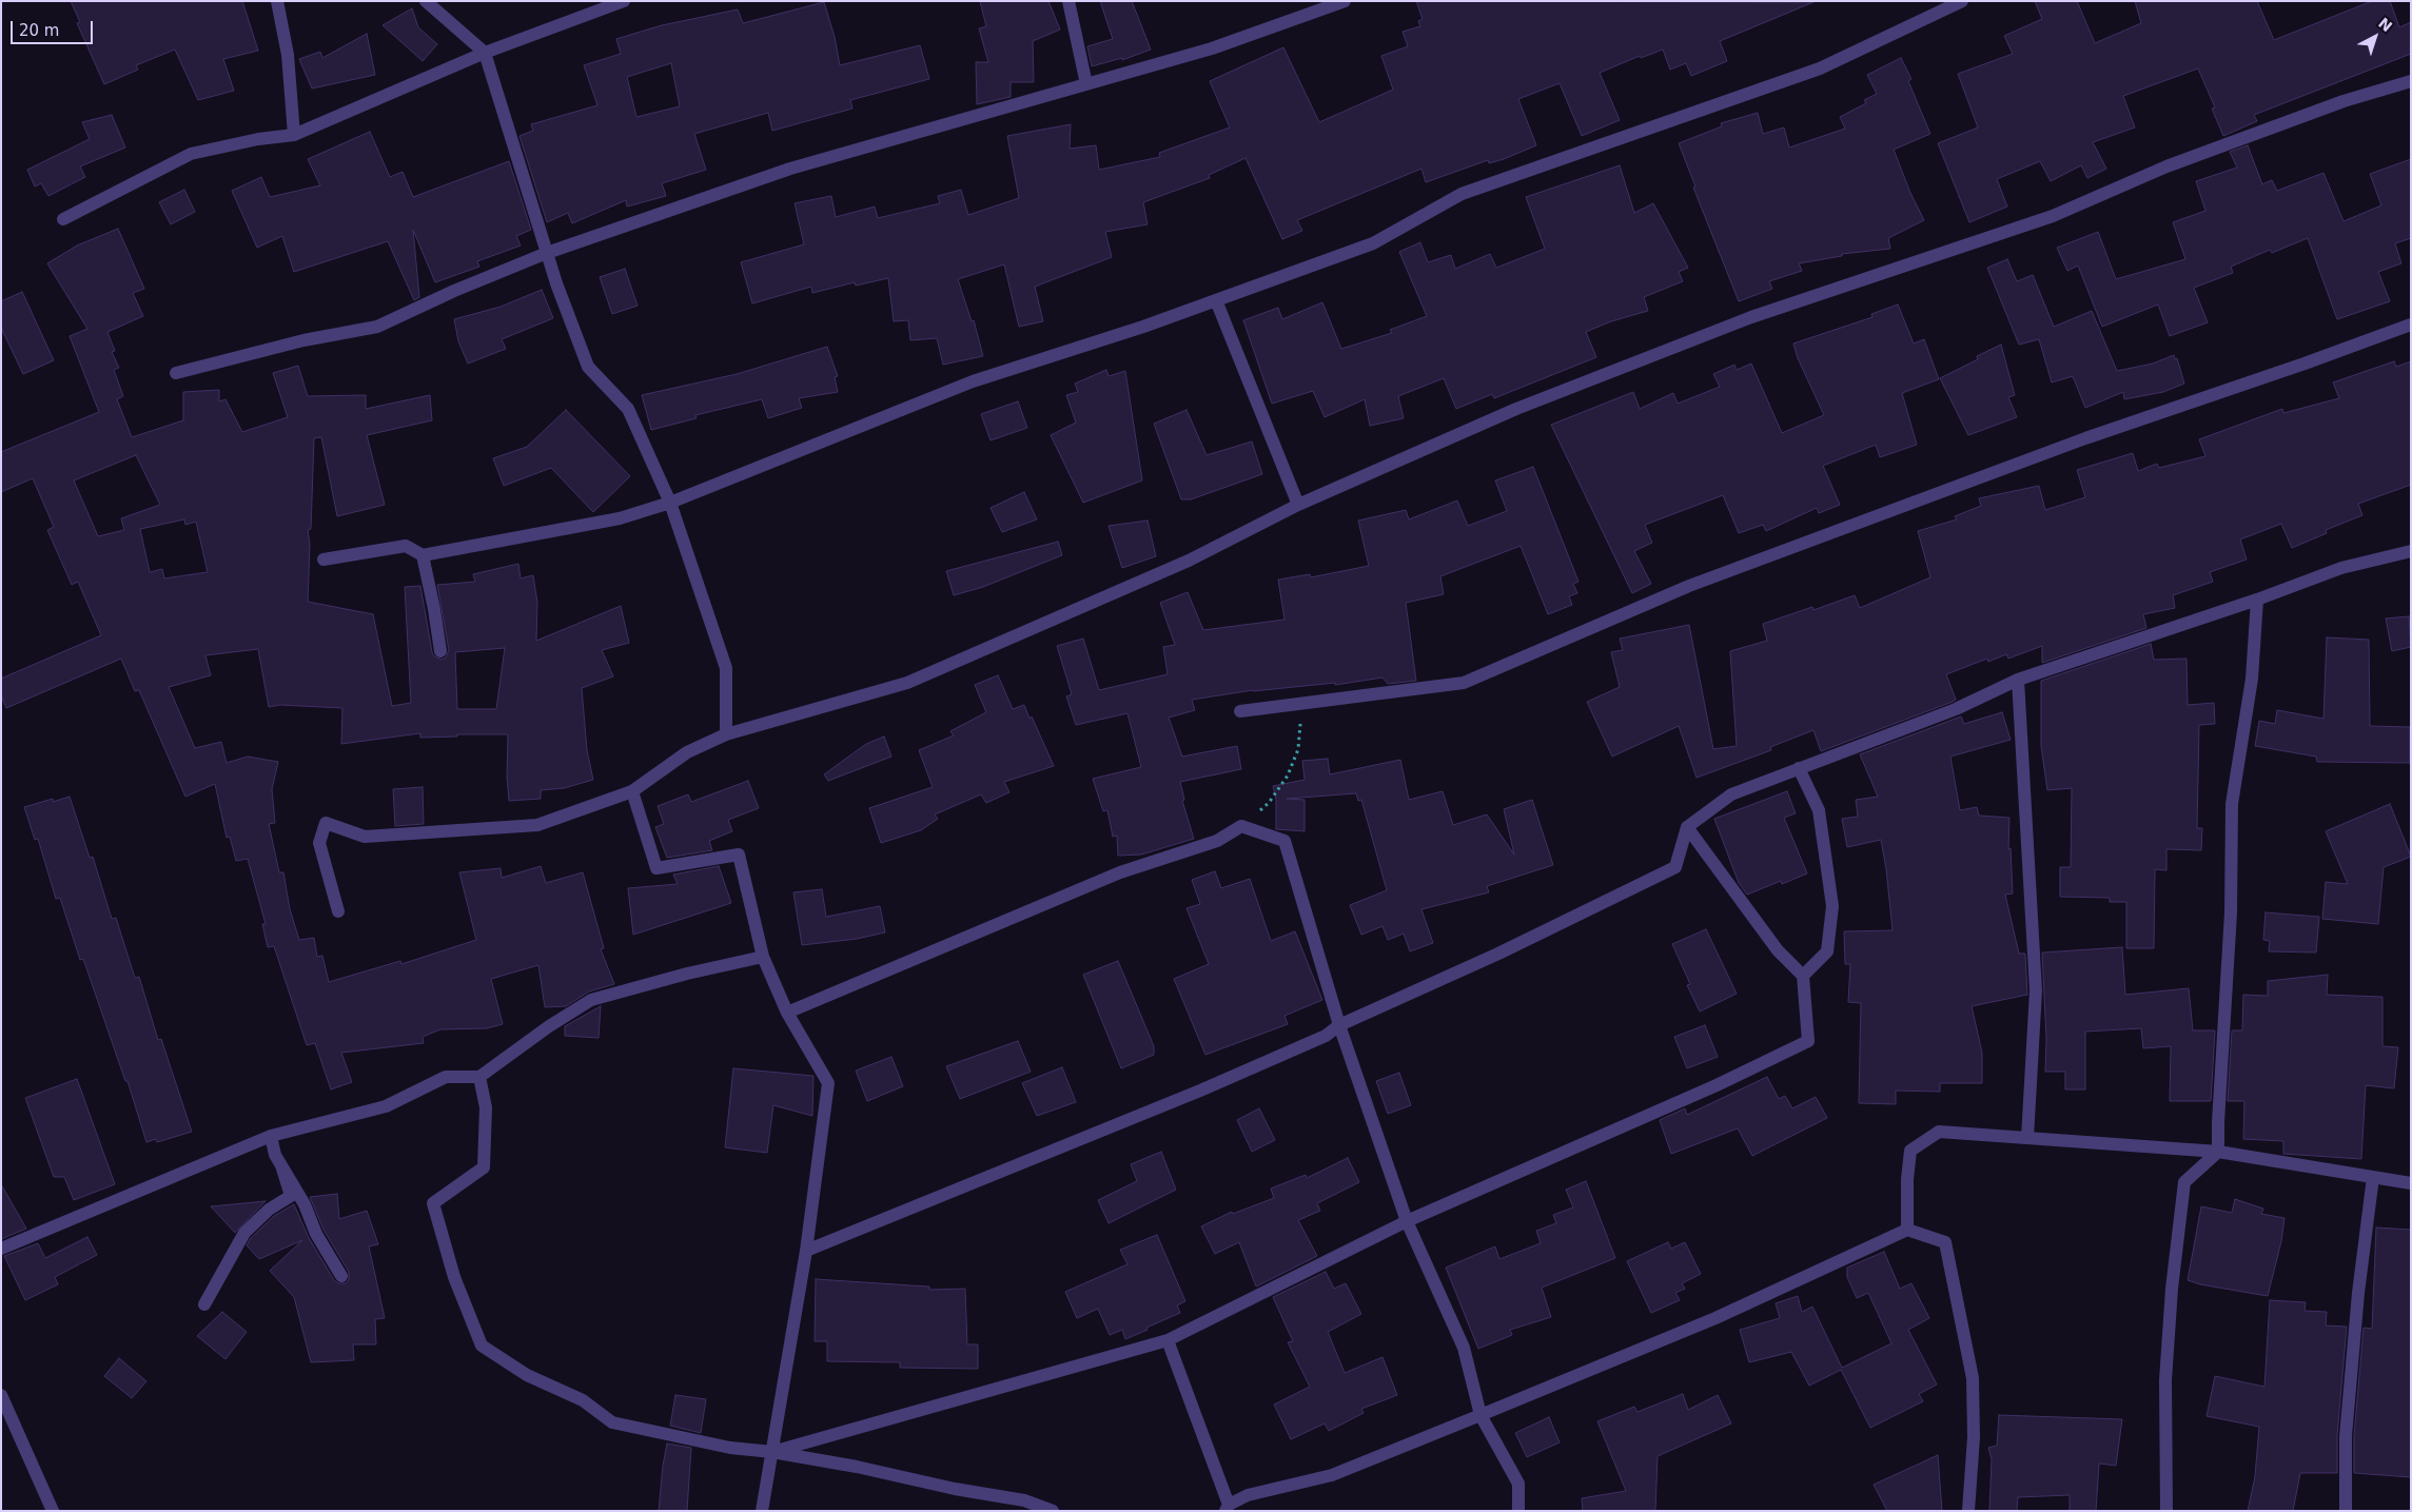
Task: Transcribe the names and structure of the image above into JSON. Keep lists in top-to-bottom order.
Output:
{
  "scale_bar": "20 m",
  "north": "top right"
}
